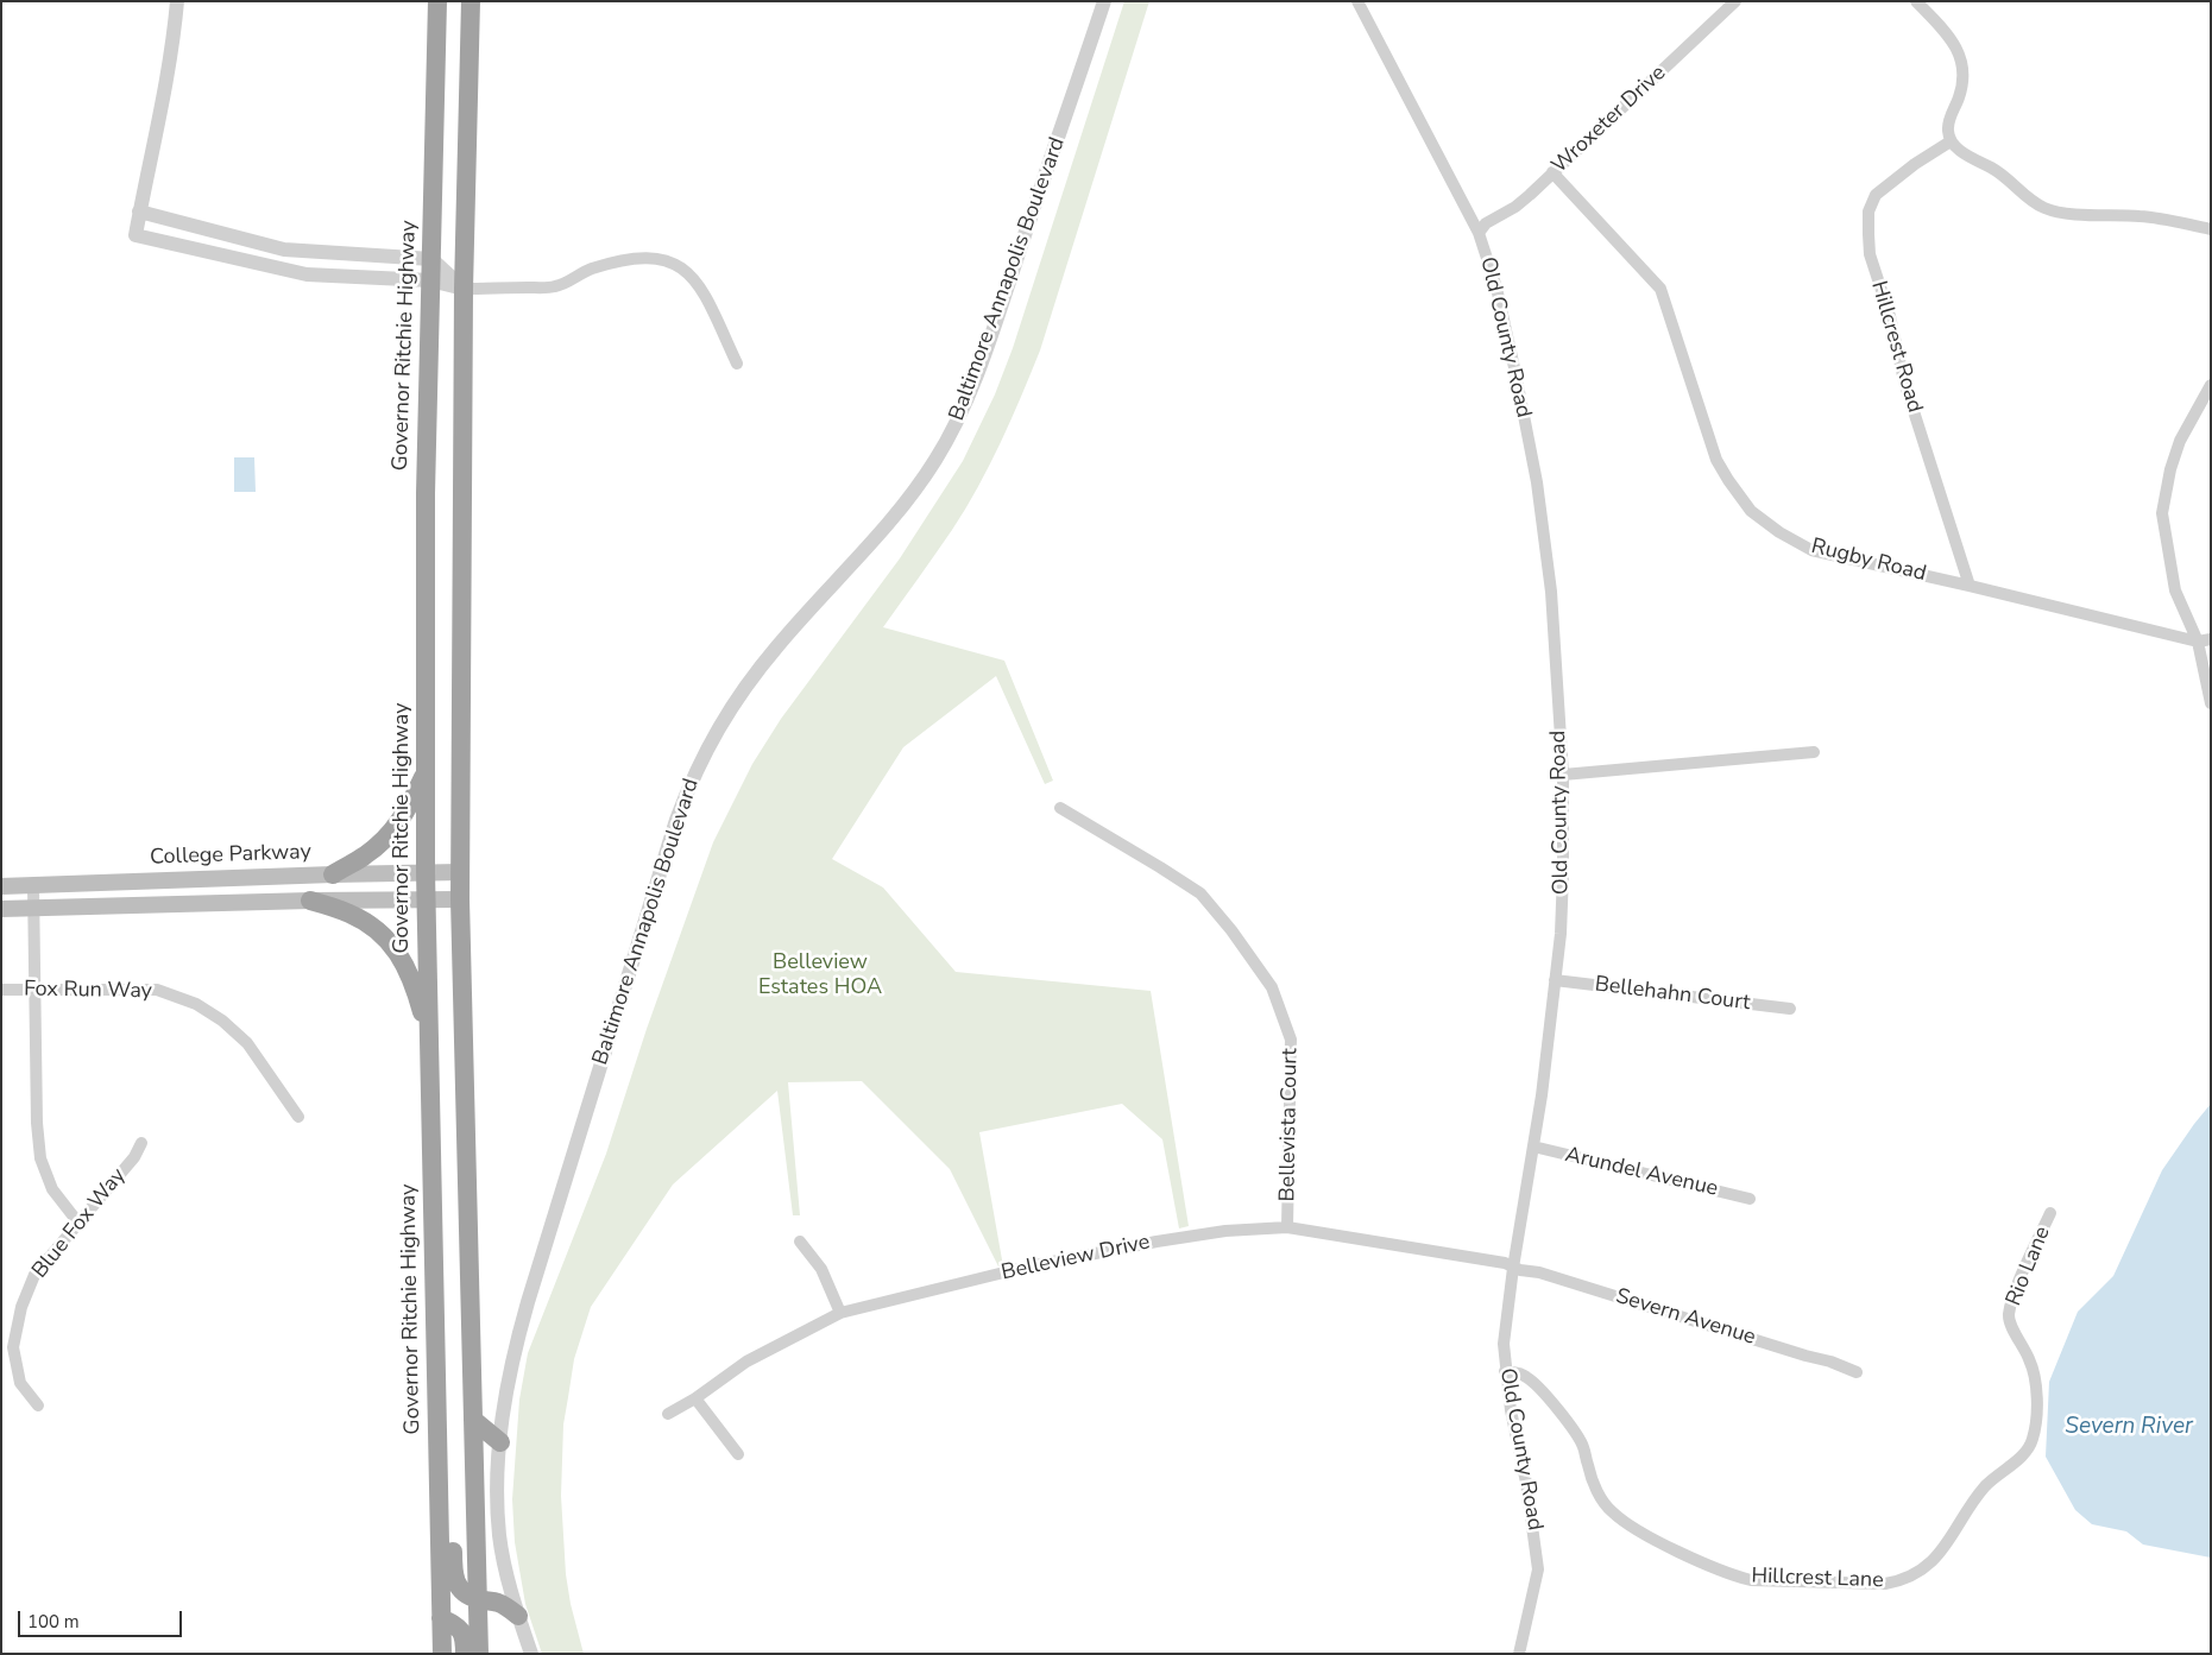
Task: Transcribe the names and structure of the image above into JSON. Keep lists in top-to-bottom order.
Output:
{
  "streets": {
    "highway": ["Governor Ritchie Highway"],
    "main road": ["College Parkway"],
    "street": [
      "Wroxeter Drive",
      "Baltimore Annapolis Boulevard",
      "Old County Road",
      "Hillcrest Road",
      "Rugby Road",
      "Fox Run Way",
      "Bellehahn Court",
      "Bellevista Court",
      "Arundel Avenue",
      "Blue Fox Way",
      "Belleview Drive",
      "Rio Lane",
      "Severn Avenue",
      "Hillcrest Lane"
    ]
  },
  "crossings": [
    ["Wroxeter Drive", "Old County Road"],
    ["Wroxeter Drive", "Rugby Road"],
    ["Old County Road", "Bellehahn Court"],
    ["Old County Road", "Arundel Avenue"],
    ["Old County Road", "Belleview Drive"],
    ["Old County Road", "Severn Avenue"],
    ["Old County Road", "Hillcrest Lane"],
    ["Governor Ritchie Highway", "College Parkway"],
    ["Hillcrest Road", "Rugby Road"],
    ["Bellevista Court", "Belleview Drive"],
    ["Belleview Drive", "Severn Avenue"],
    ["Rio Lane", "Hillcrest Lane"]
  ],
  "water": ["Severn River"],
  "parks": ["Belleview Estates HOA"],
  "scale_bar": "100 m"
}
